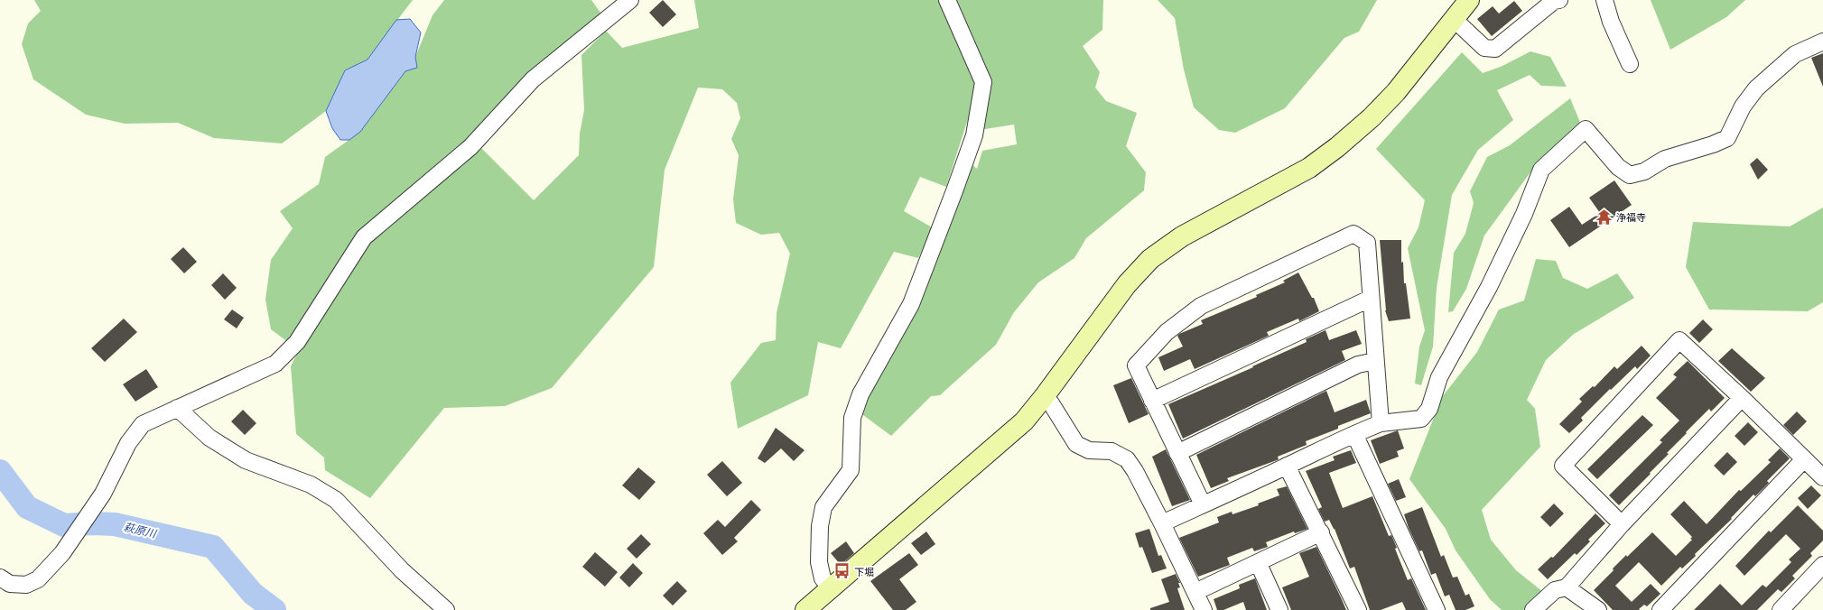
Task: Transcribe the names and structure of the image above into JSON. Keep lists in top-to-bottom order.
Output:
{
  "water": ["萩原川"],
  "places": {
    "temple": ["浄福寺"],
    "bus stop": ["下堀"]
  }
}
